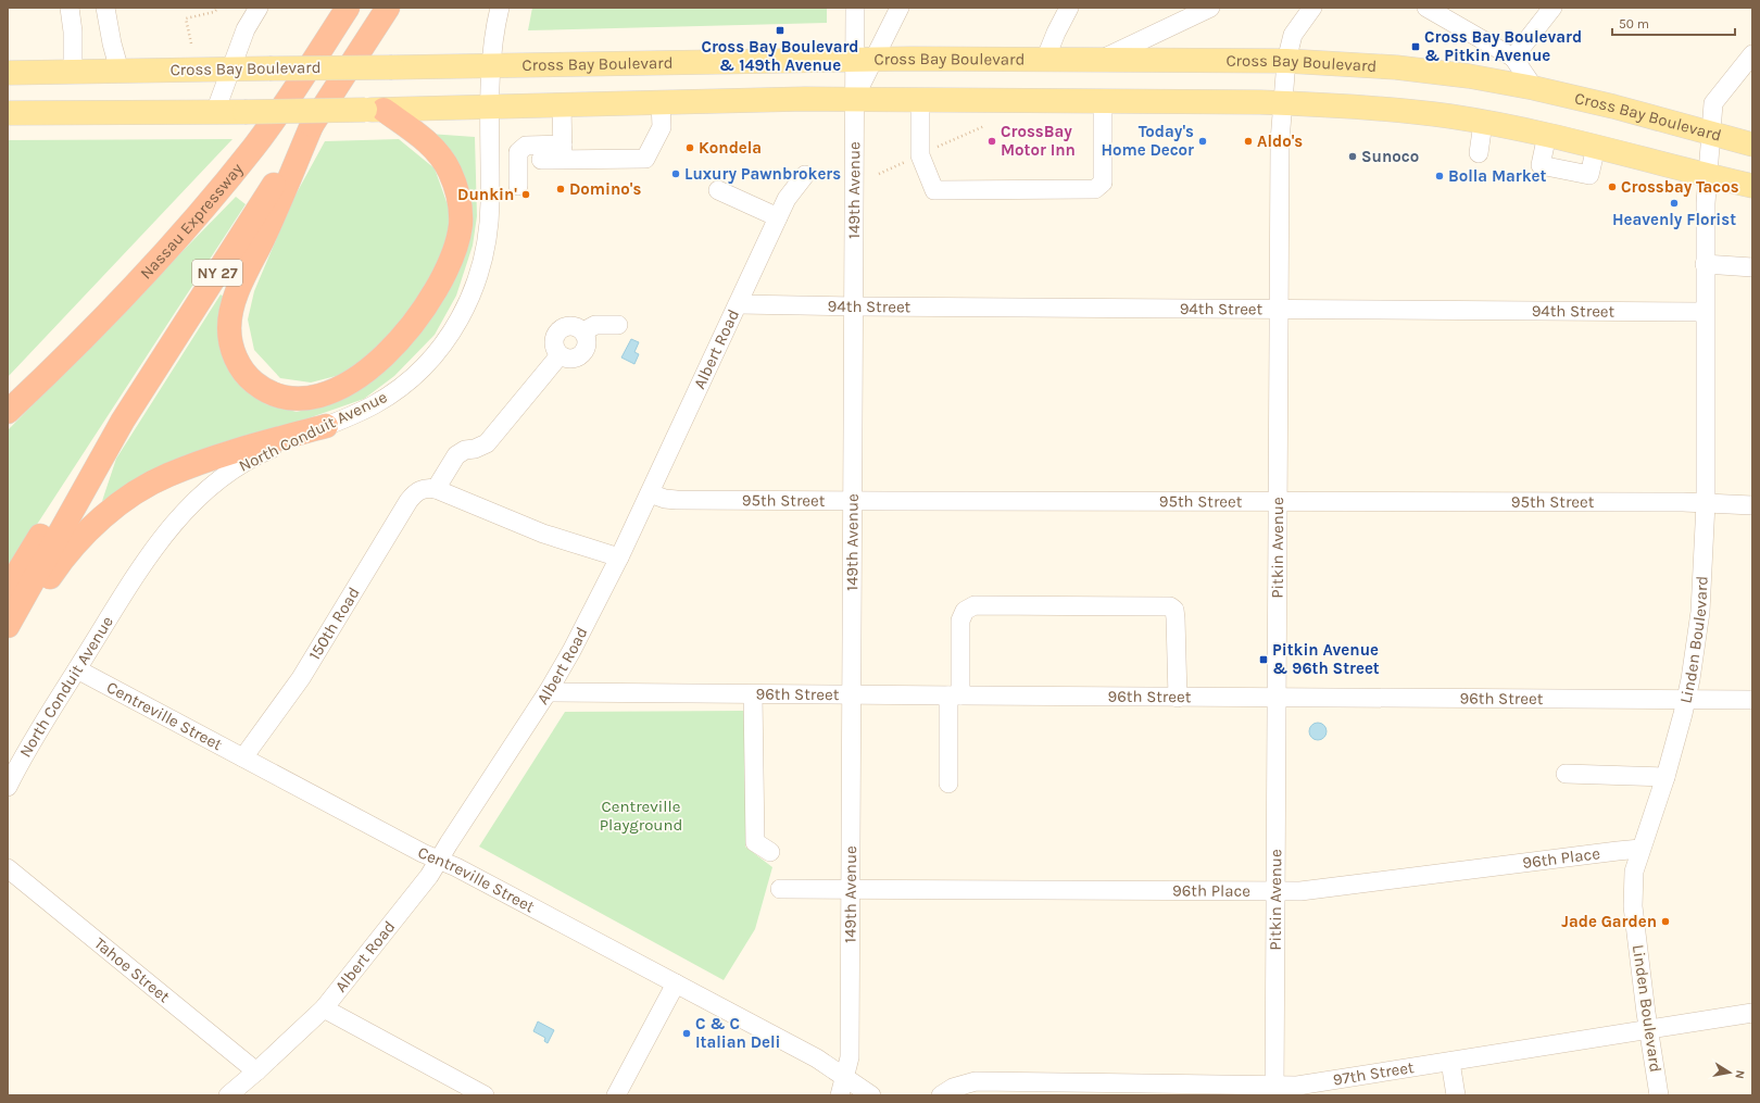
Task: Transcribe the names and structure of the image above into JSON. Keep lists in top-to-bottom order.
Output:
{
  "streets": {
    "highway": ["Nassau Expressway", "NY 27"],
    "main road": ["Cross Bay Boulevard"],
    "street": [
      "149th Avenue",
      "94th Street",
      "Albert Road",
      "North Conduit Avenue",
      "95th Street",
      "Pitkin Avenue",
      "150th Road",
      "Linden Boulevard",
      "96th Street",
      "Centreville Street",
      "96th Place",
      "Tahoe Street",
      "97th Street"
    ]
  },
  "crossings": [
    ["Cross Bay Boulevard", "North Conduit Avenue"],
    ["Cross Bay Boulevard", "Pitkin Avenue"],
    ["Cross Bay Boulevard", "Linden Boulevard"],
    ["149th Avenue", "94th Street"],
    ["149th Avenue", "95th Street"],
    ["149th Avenue", "96th Street"],
    ["149th Avenue", "Centreville Street"],
    ["149th Avenue", "96th Place"],
    ["94th Street", "Albert Road"],
    ["94th Street", "Pitkin Avenue"],
    ["94th Street", "Linden Boulevard"],
    ["Albert Road", "95th Street"],
    ["Albert Road", "96th Street"],
    ["Albert Road", "Centreville Street"],
    ["Albert Road", "Tahoe Street"],
    ["North Conduit Avenue", "Centreville Street"],
    ["95th Street", "Pitkin Avenue"],
    ["95th Street", "Linden Boulevard"],
    ["Pitkin Avenue", "96th Street"],
    ["Pitkin Avenue", "96th Place"],
    ["Pitkin Avenue", "97th Street"],
    ["150th Road", "Centreville Street"],
    ["Linden Boulevard", "96th Street"],
    ["Linden Boulevard", "96th Place"],
    ["Linden Boulevard", "97th Street"]
  ],
  "parks": ["Centreville Playground"],
  "places": {
    "transit": ["Cross Bay Boulevard & 149th Avenue", "Cross Bay Boulevard & Pitkin Avenue", "Pitkin Avenue & 96th Street"],
    "other": [
      "CrossBay Motor Inn",
      "Today's Home Decor",
      "Aldo's",
      "Kondela",
      "Sunoco",
      "Luxury Pawnbrokers",
      "Bolla Market",
      "Crossbay Tacos",
      "Domino's",
      "Dunkin'",
      "Heavenly Florist",
      "Jade Garden",
      "C & C Italian Deli"
    ]
  },
  "scale_bar": "50 m",
  "north": "right"
}
